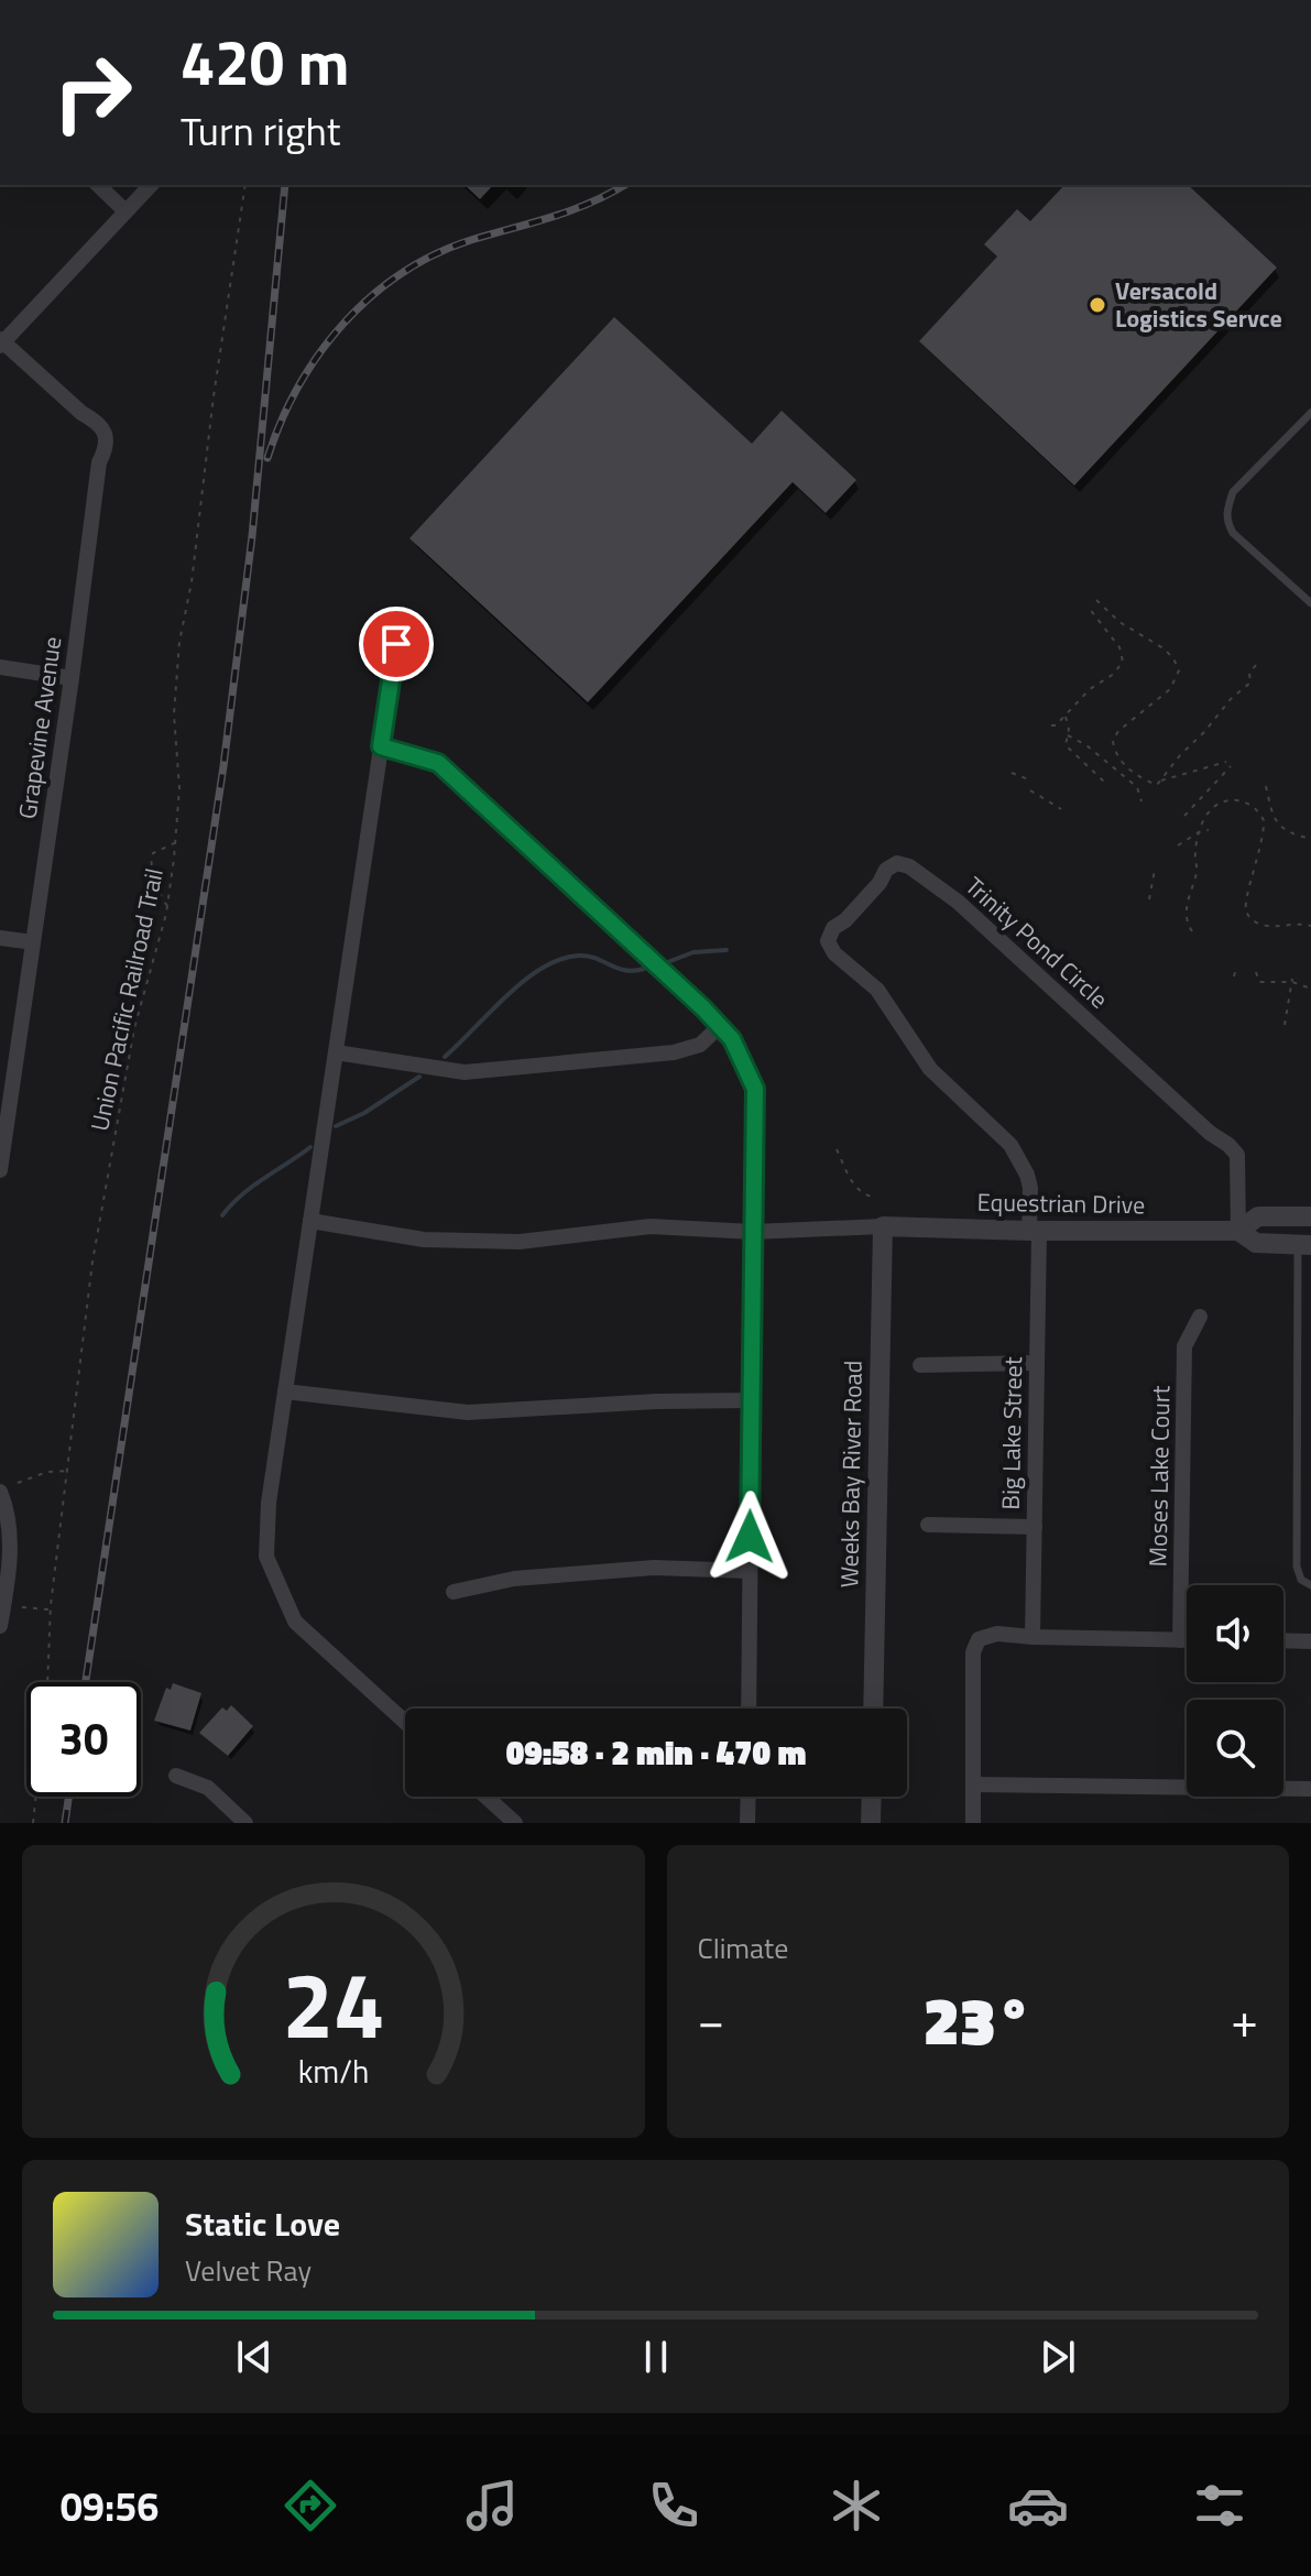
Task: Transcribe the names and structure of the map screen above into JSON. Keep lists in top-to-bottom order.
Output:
{
  "streets": {
    "street": [
      "Grapevine Avenue",
      "Trinity Pond Circle",
      "Equestrian Drive",
      "Big Lake Street",
      "Weeks Bay River Road",
      "Moses Lake Court"
    ],
    "path": ["Union Pacific Railroad Trail"]
  },
  "crossings": [
    ["Trinity Pond Circle", "Equestrian Drive"],
    ["Trinity Pond Circle", "Big Lake Street"],
    ["Equestrian Drive", "Big Lake Street"],
    ["Equestrian Drive", "Weeks Bay River Road"]
  ],
  "places": ["Versacold Logistics Servce"],
  "page": {
    "turn": ["420 m", "Turn right"],
    "limit": "30",
    "trip": "09:58 · 2 min · 470 m",
    "tile": "Climate",
    "heat": ["−", "23°", "+"],
    "song": ["Static Love", "Velvet Ray"],
    "tabs": "09:56",
    "gauge": ["24", "km/h"]
  }
}
